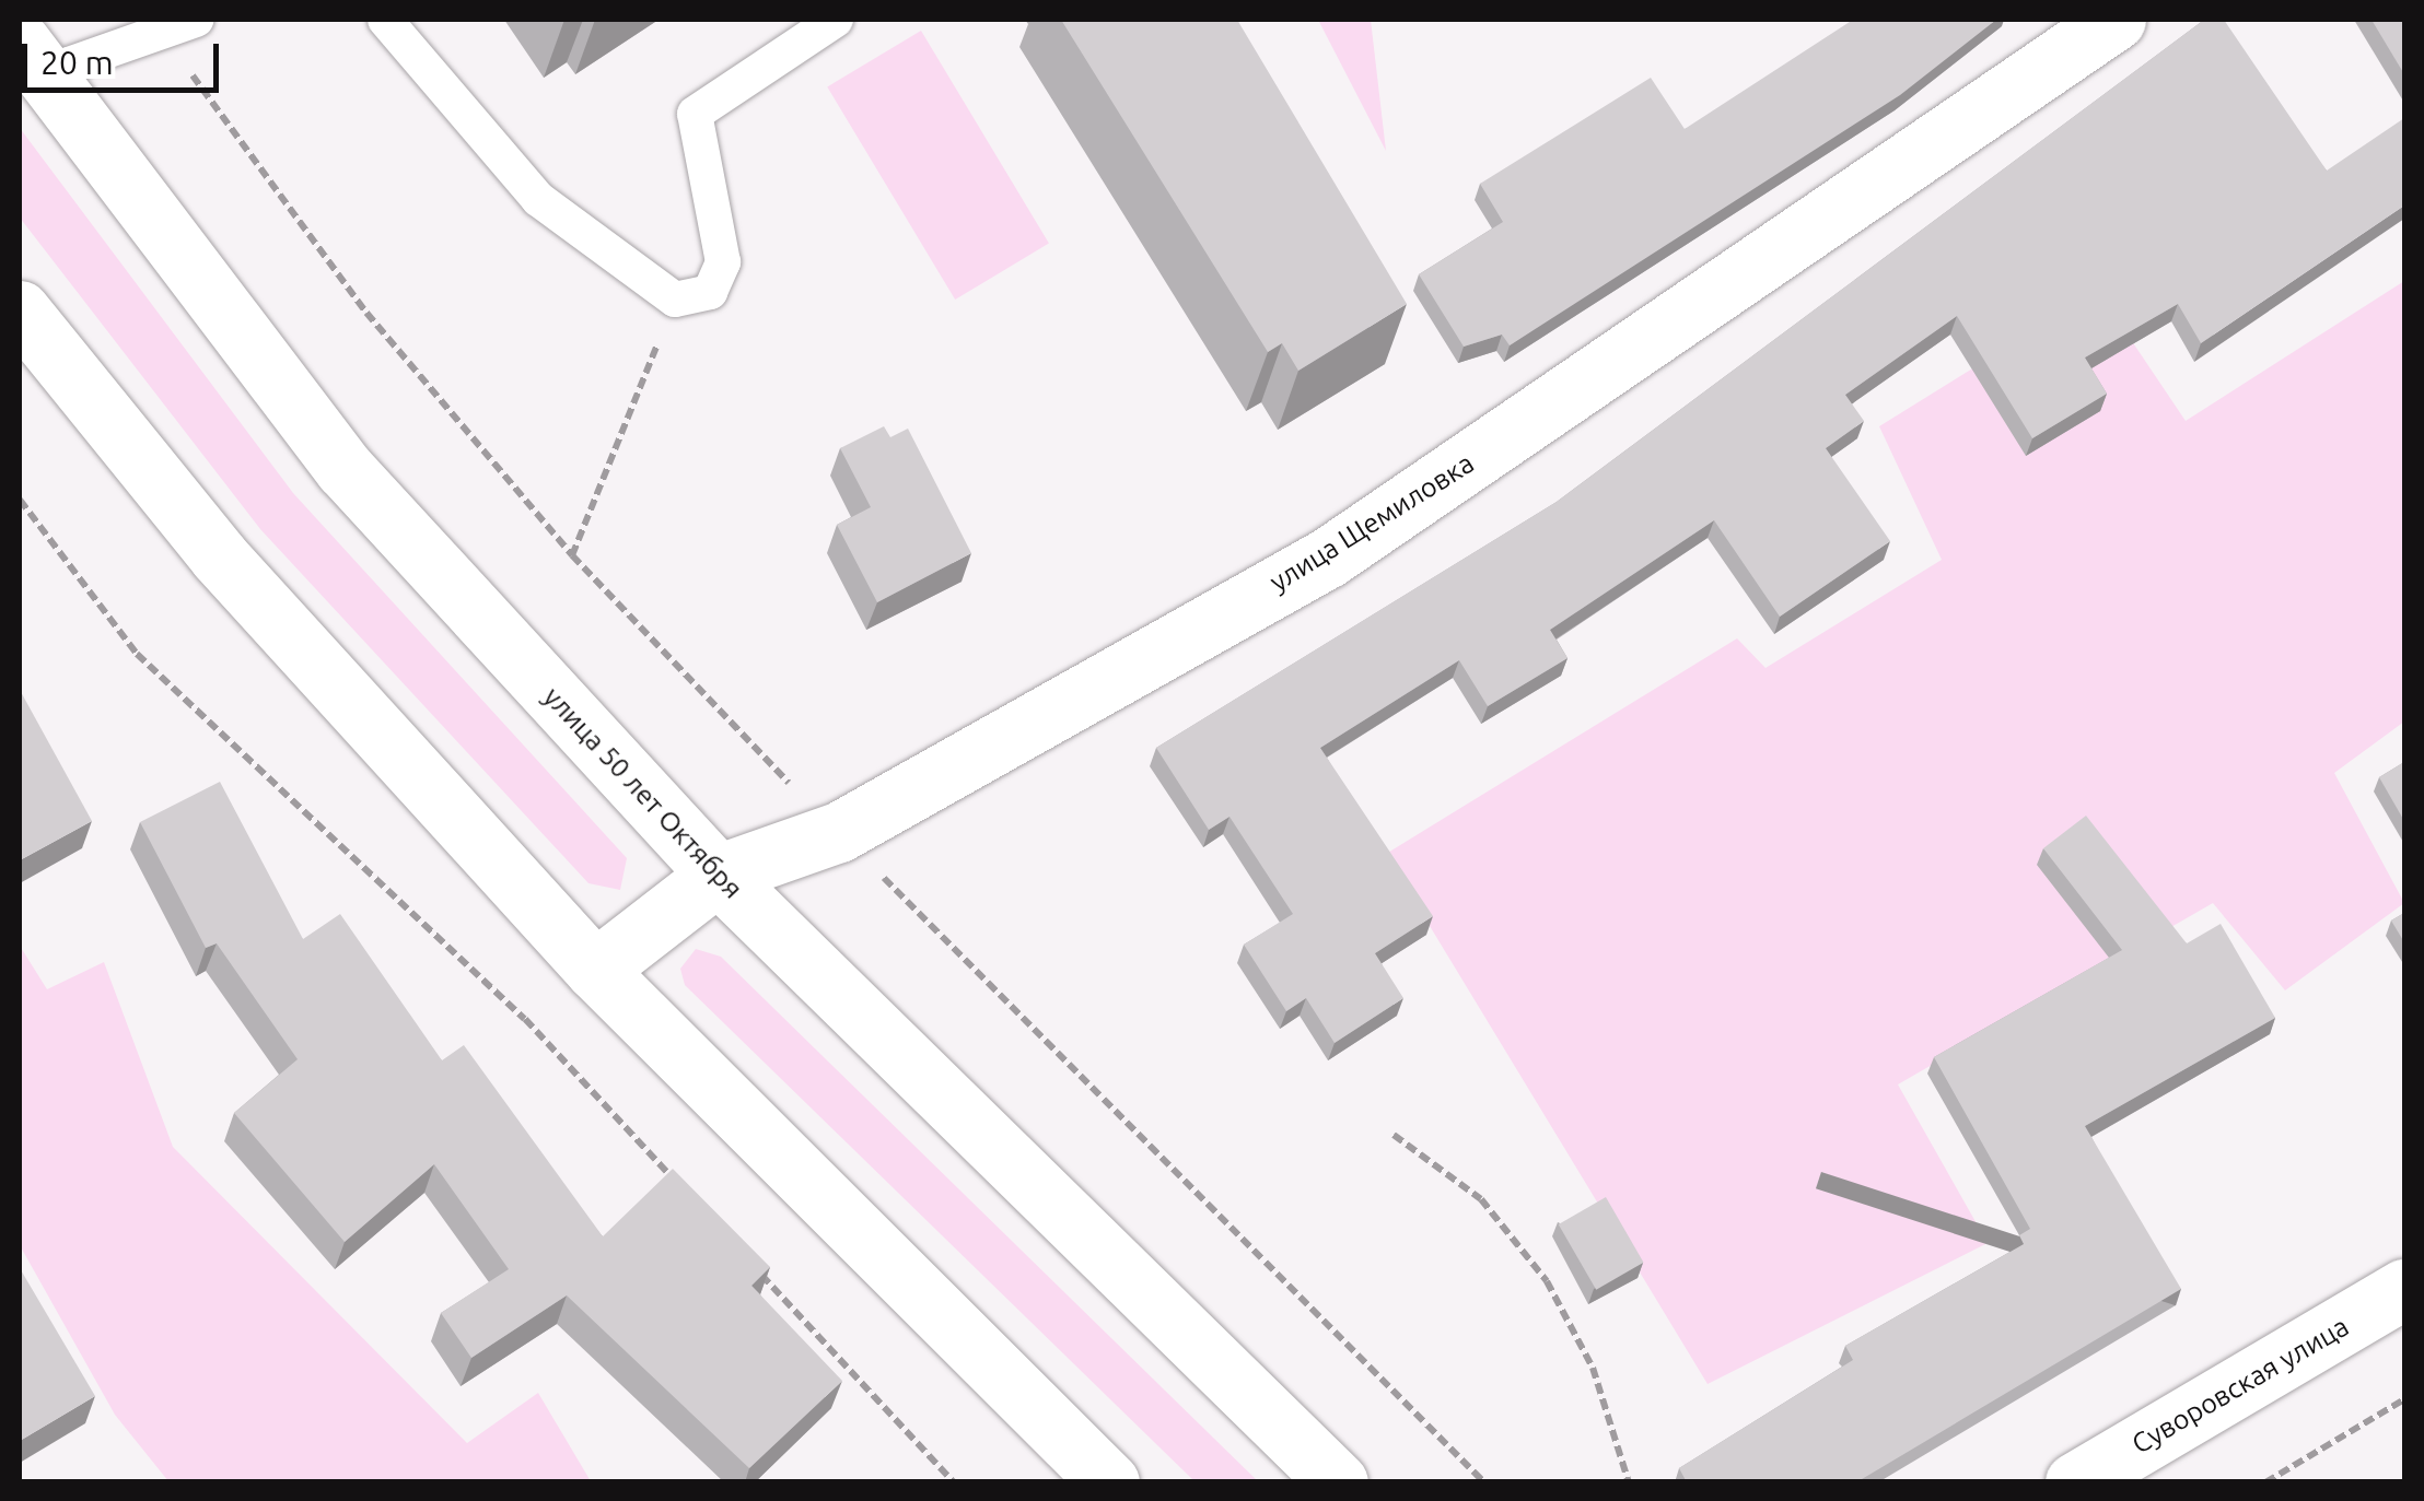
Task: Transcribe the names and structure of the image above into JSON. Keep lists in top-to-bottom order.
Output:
{
  "streets": {
    "main road": ["улица Щемиловка", "улица 50 лет Октября", "Суворовская улица"]
  },
  "crossings": [
    ["улица Щемиловка", "улица 50 лет Октября"]
  ],
  "scale_bar": "20 m"
}
